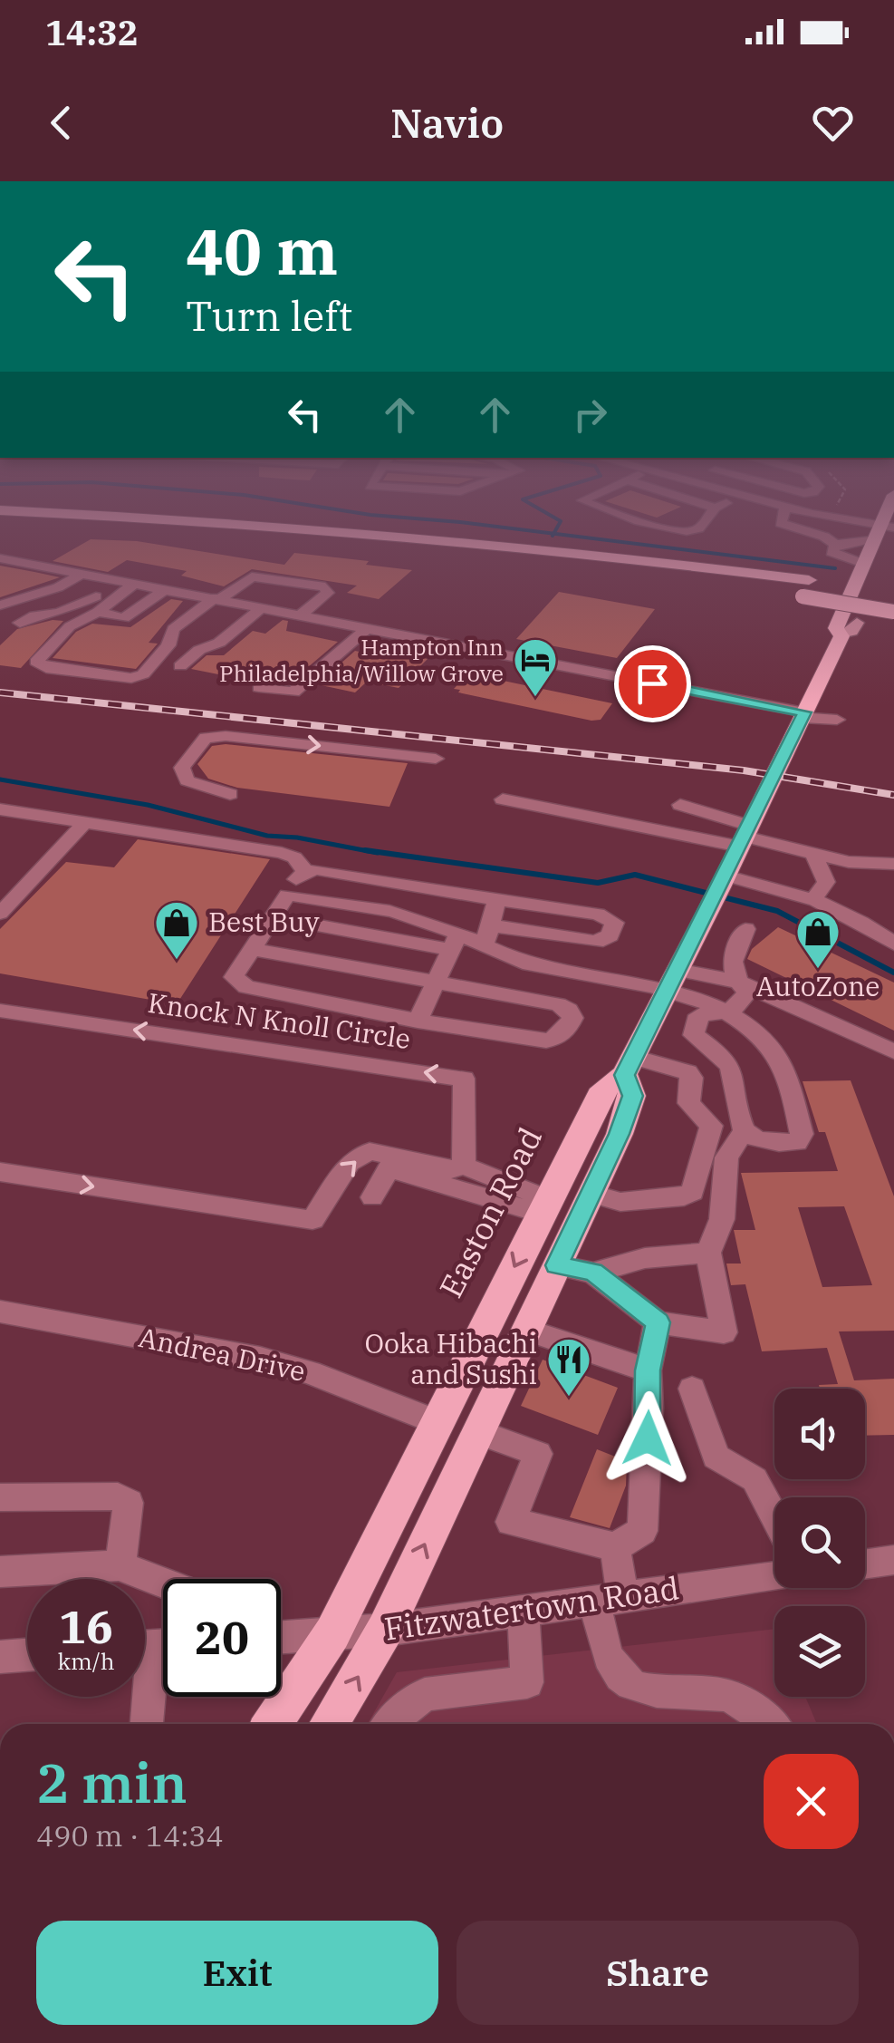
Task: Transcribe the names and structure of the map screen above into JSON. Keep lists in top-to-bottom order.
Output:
{
  "streets": {
    "highway": ["Easton Road"],
    "street": ["Knock N Knoll Circle", "Andrea Drive", "Fitzwatertown Road"]
  },
  "crossings": [
    ["Easton Road", "Andrea Drive"],
    ["Easton Road", "Fitzwatertown Road"]
  ],
  "places": {
    "hotel": ["Hampton Inn Philadelphia/Willow Grove"],
    "shop": ["Best Buy", "AutoZone"],
    "restaurant": ["Ooka Hibachi and Sushi"]
  },
  "page": {
    "status": "14:32",
    "header": "Navio",
    "turn": ["40 m", "Turn left"],
    "speed": "16 km/h",
    "limit": "20",
    "heading": ["2 min", "490 m · 14:34"],
    "buttons": ["Exit", "Share"]
  }
}
